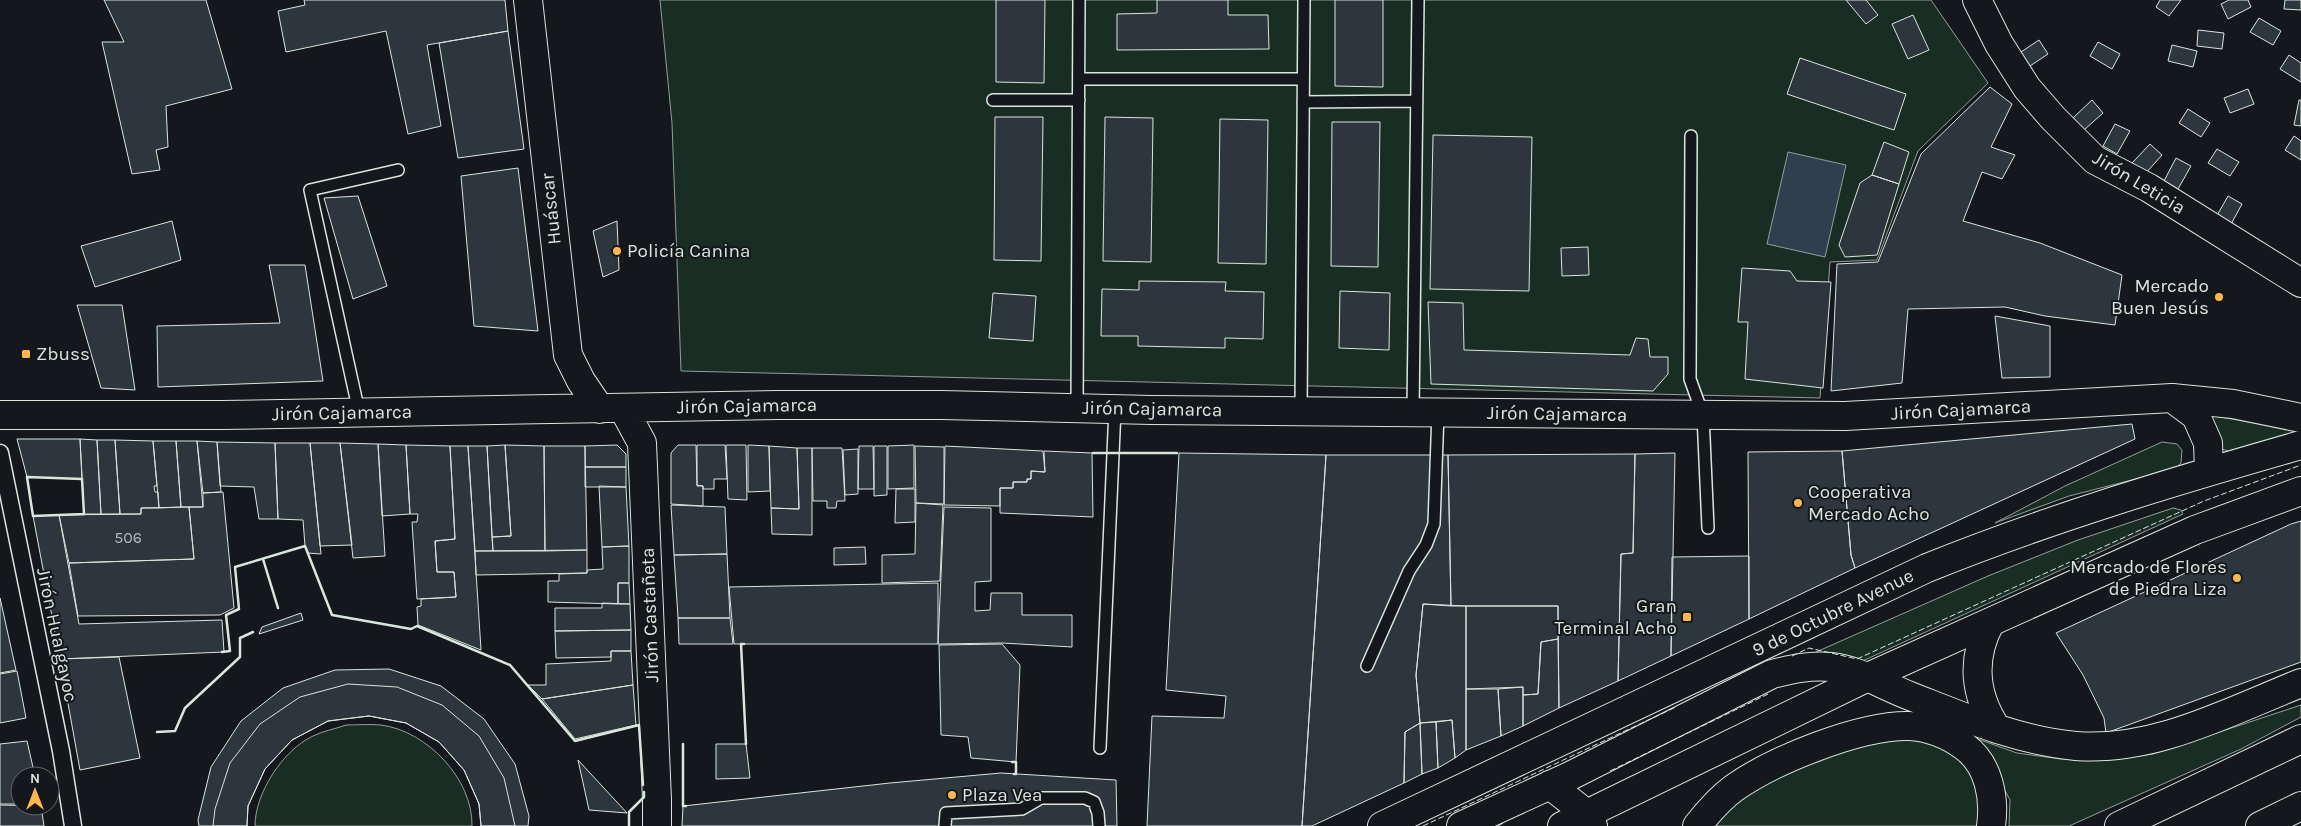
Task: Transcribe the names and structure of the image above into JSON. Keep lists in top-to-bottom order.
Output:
{
  "streets": {
    "main road": [
      "Jirón Leticia",
      "Huáscar",
      "Jirón Cajamarca",
      "9 de Octubre Avenue",
      "Jirón Castañeta"
    ],
    "street": ["Jirón Hualgayoc"]
  },
  "crossings": [
    ["Huáscar", "Jirón Cajamarca"],
    ["Huáscar", "Jirón Castañeta"],
    ["Jirón Cajamarca", "Jirón Castañeta"]
  ],
  "places": {
    "other": [
      "Policía Canina",
      "Mercado Buen Jesús",
      "Cooperativa Mercado Acho",
      "Mercado de Flores de Piedra Liza",
      "Plaza Vea"
    ],
    "transit": ["Zbuss", "Gran Terminal Acho"]
  },
  "house_numbers": ["506"],
  "north": "top"
}
